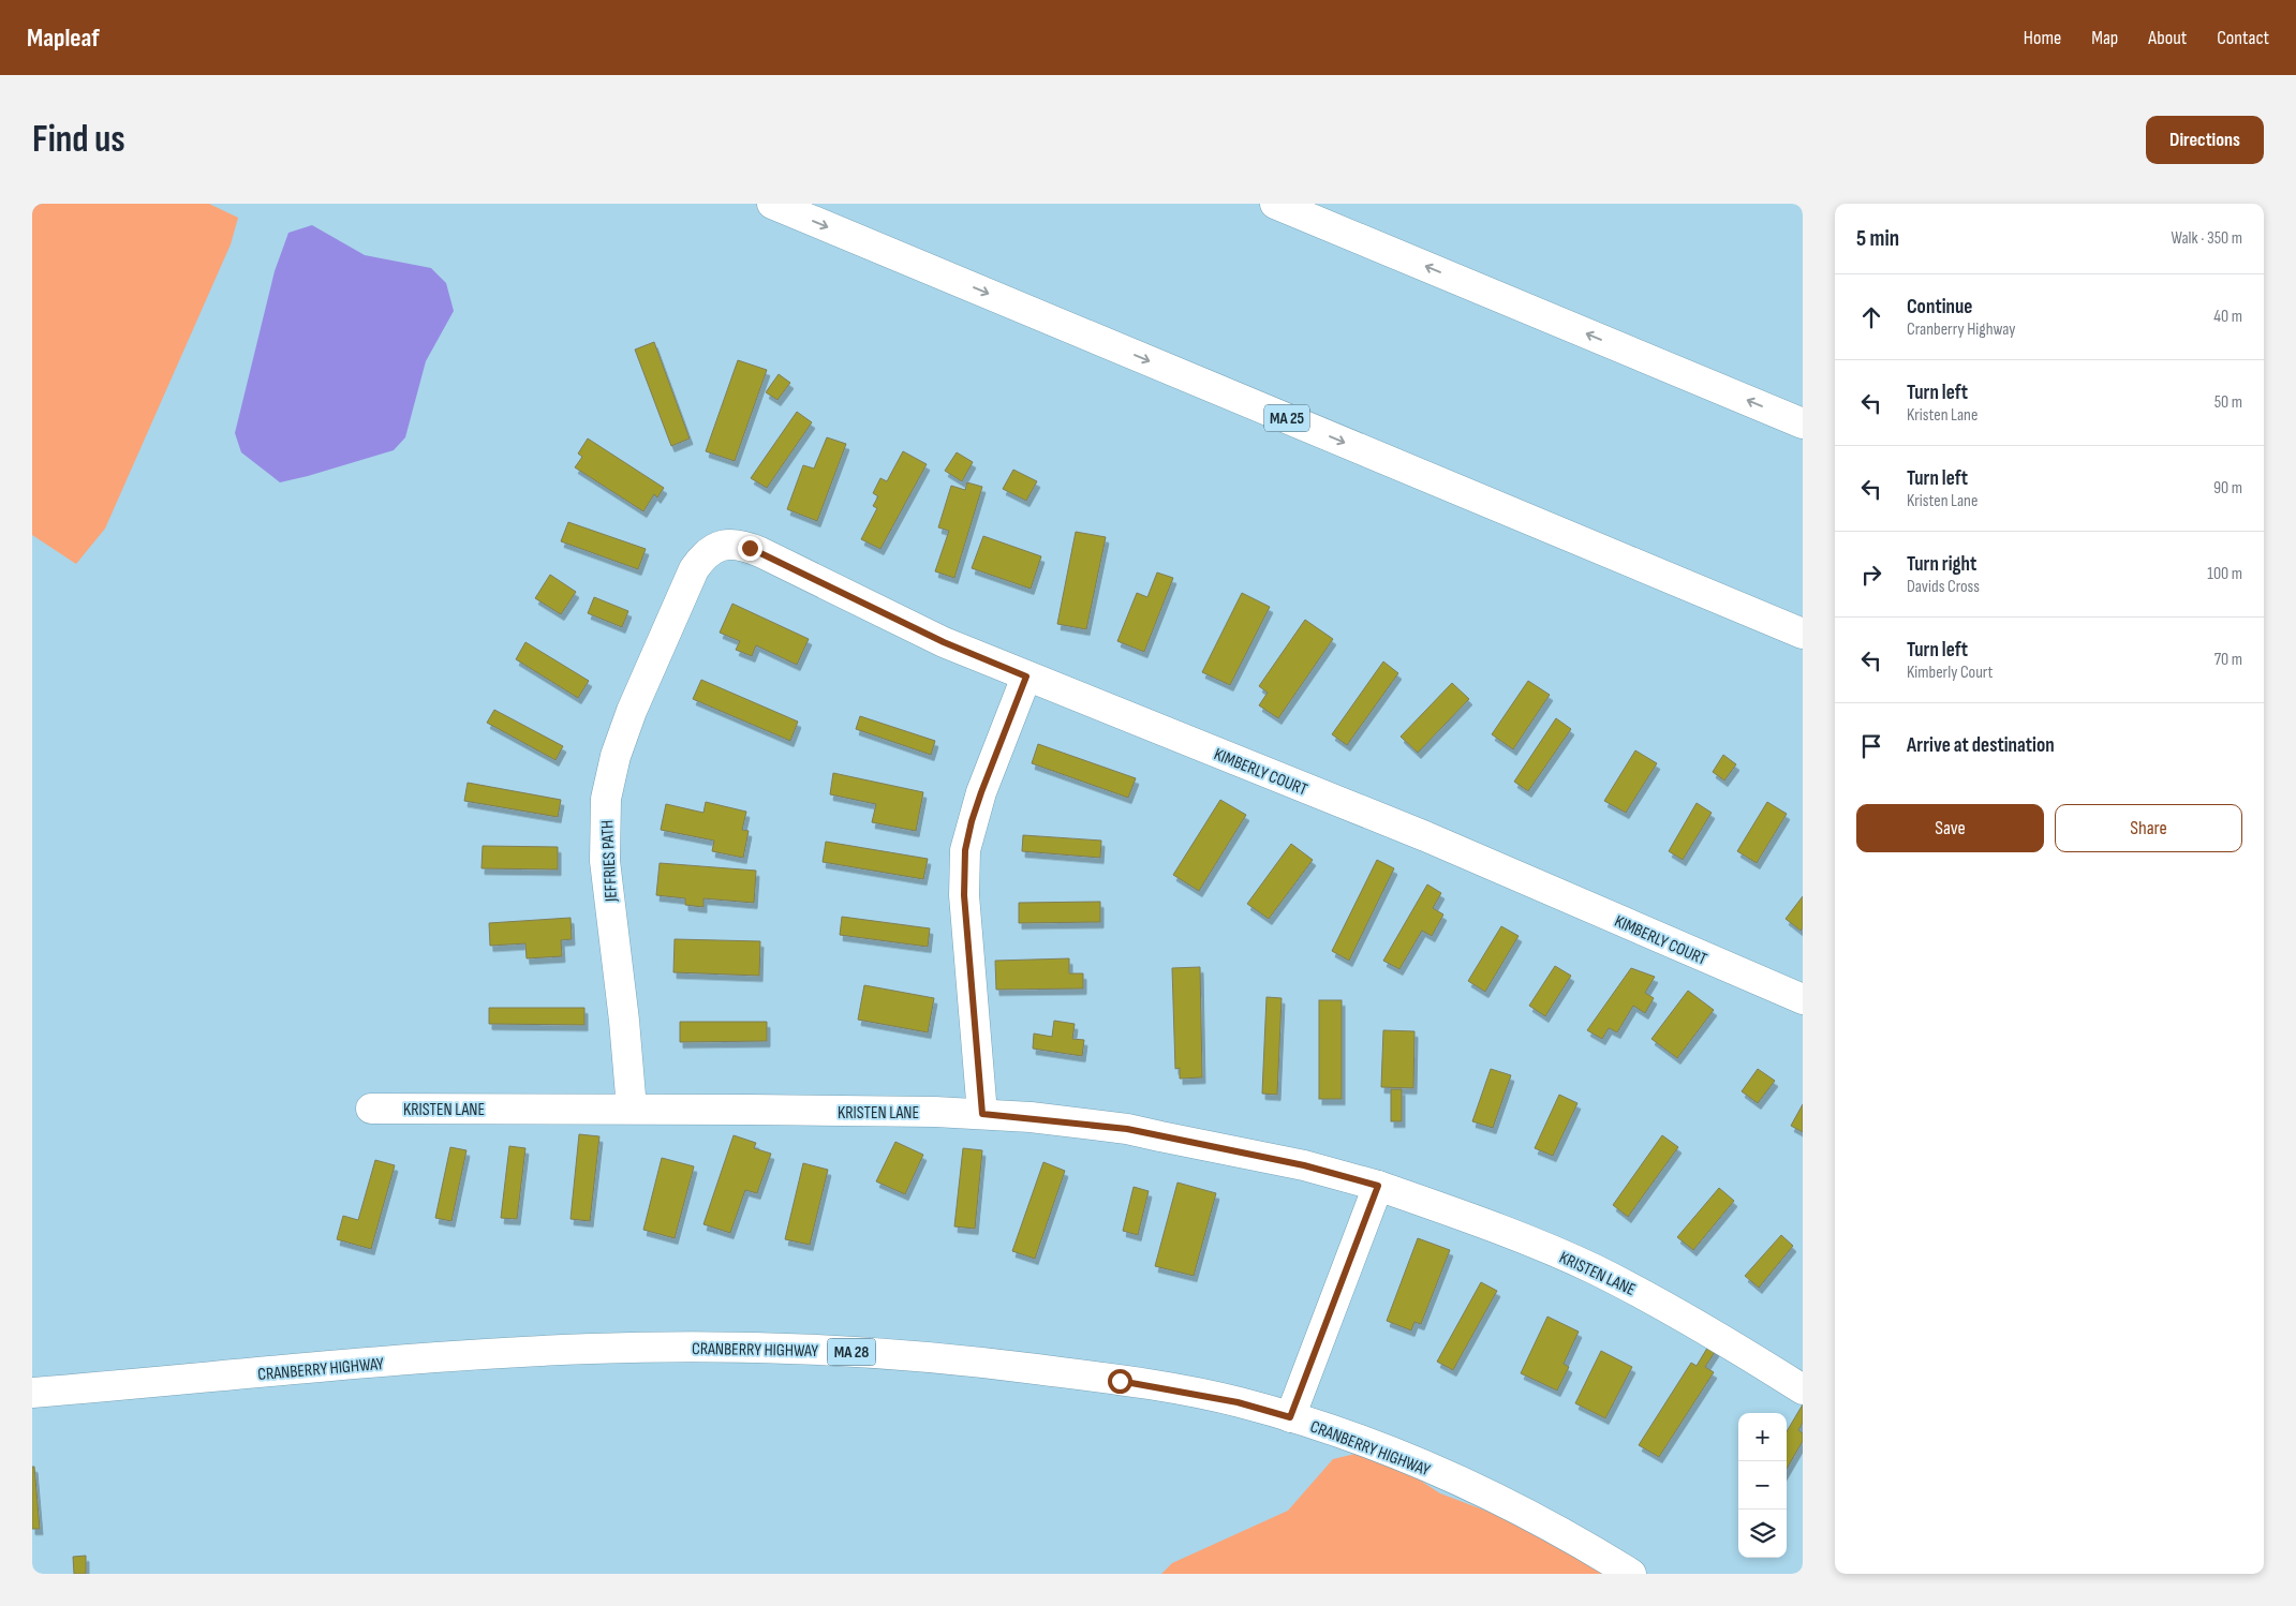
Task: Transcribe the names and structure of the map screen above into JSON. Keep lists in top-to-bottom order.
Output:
{
  "streets": {
    "main road": [
      "MA 25",
      "KIMBERLY COURT",
      "JEFFRIES PATH",
      "KRISTEN LANE",
      "CRANBERRY HIGHWAY",
      "MA 28"
    ]
  },
  "crossings": [
    ["KIMBERLY COURT", "JEFFRIES PATH"],
    ["JEFFRIES PATH", "KRISTEN LANE"]
  ],
  "page": {
    "header": "Mapleaf",
    "nav": [
      "Home",
      "Map",
      "About",
      "Contact"
    ],
    "buttons": [
      "Directions",
      ["Save", "Share"]
    ],
    "title": "Find us",
    "heading": ["5 min", "Walk · 350 m"],
    "list": [
      ["Continue", "Cranberry Highway", "40 m"],
      ["Turn left", "Kristen Lane", "50 m"],
      ["Turn left", "Kristen Lane", "90 m"],
      ["Turn right", "Davids Cross", "100 m"],
      ["Turn left", "Kimberly Court", "70 m"],
      "Arrive at destination"
    ],
    "map_buttons": ["+", "−"]
  }
}
